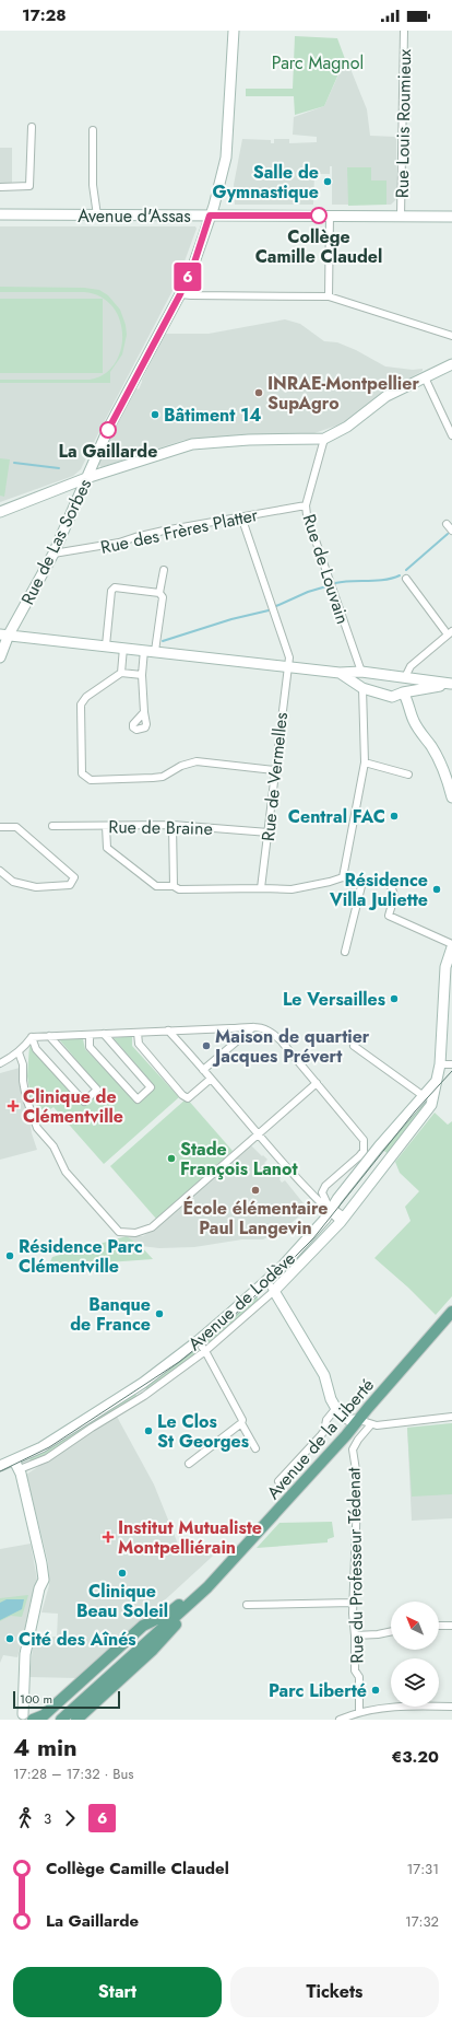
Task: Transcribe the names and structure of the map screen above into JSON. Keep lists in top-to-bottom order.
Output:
{
  "streets": {
    "main road": ["Avenue de la Liberté"],
    "street": [
      "Rue Louis Roumieux",
      "Avenue d'Assas",
      "Rue des Frères Platter",
      "Rue de Las Sorbes",
      "Rue de Louvain",
      "Rue de Vermelles",
      "Rue de Braine",
      "Avenue de Lodève",
      "Rue du Professeur Tédenat"
    ]
  },
  "crossings": [
    ["Rue Louis Roumieux", "Avenue d'Assas"],
    ["Avenue d'Assas", "Rue de Las Sorbes"],
    ["Rue des Frères Platter", "Rue de Las Sorbes"],
    ["Rue des Frères Platter", "Rue de Louvain"],
    ["Rue des Frères Platter", "Rue de Vermelles"],
    ["Rue de Vermelles", "Rue de Braine"]
  ],
  "parks": ["Parc Magnol"],
  "places": {
    "other": [
      "Salle de Gymnastique",
      "Collège Camille Claudel",
      "INRAE-Montpellier SupAgro",
      "Bâtiment 14",
      "La Gaillarde",
      "Central FAC",
      "Résidence Villa Juliette",
      "Le Versailles",
      "Maison de quartier Jacques Prévert",
      "Stade François Lanot",
      "École élémentaire Paul Langevin",
      "Résidence Parc Clémentville",
      "Banque de France",
      "Le Clos St Georges",
      "Clinique Beau Soleil",
      "Cité des Aînés",
      "Parc Liberté"
    ],
    "health": ["Clinique de Clémentville", "Institut Mutualiste Montpelliérain"]
  },
  "lines": ["bus line 6"],
  "scale_bar": "100 m",
  "north": "top left",
  "page": {
    "status": "17:28",
    "on_map": "6",
    "scale": "100 m",
    "heading": ["4 min", "17:28 – 17:32 · Bus", "€3.20"],
    "legs": ["3", "6"],
    "list": [
      {
        "name": "Collège Camille Claudel",
        "value": "17:31"
      },
      {
        "name": "La Gaillarde",
        "value": "17:32"
      }
    ],
    "buttons": ["Start", "Tickets"]
  }
}
